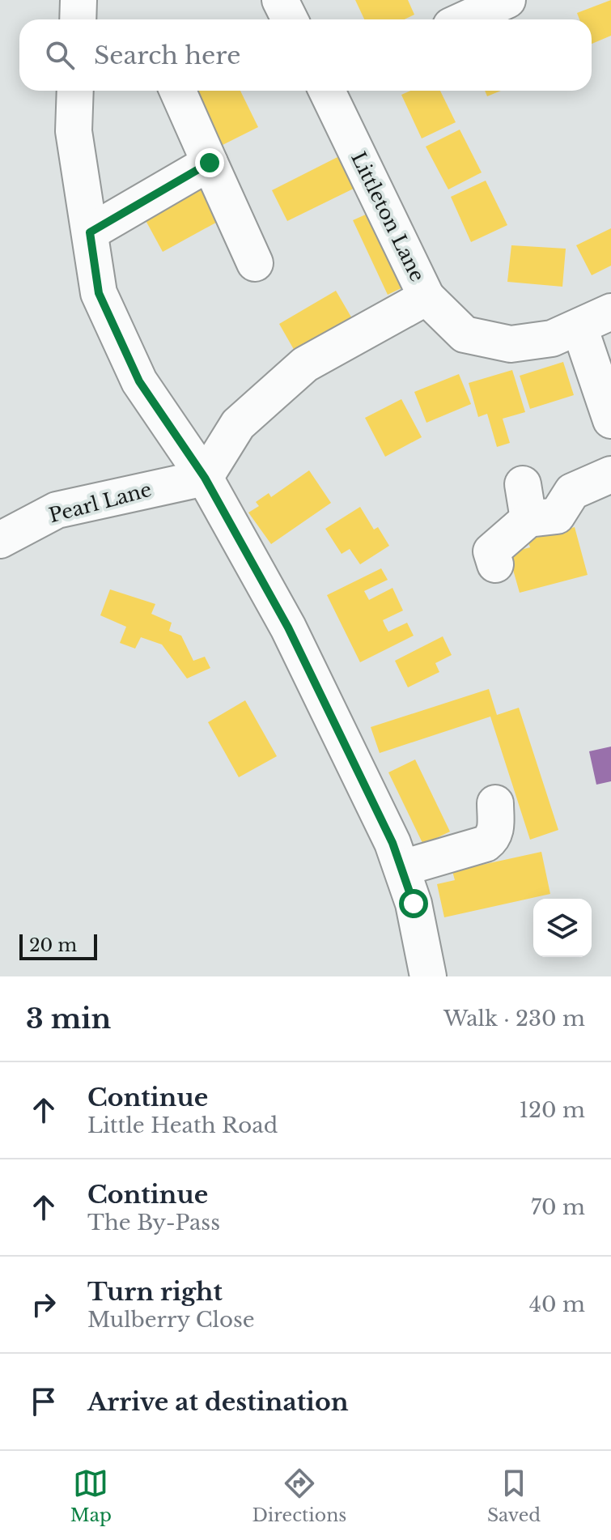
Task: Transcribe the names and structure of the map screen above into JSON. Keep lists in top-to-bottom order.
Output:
{
  "streets": {
    "street": ["Littleton Lane", "Pearl Lane"]
  },
  "crossings": [
    ["Littleton Lane", "Pearl Lane"]
  ],
  "scale_bar": "20 m",
  "page": {
    "search": "Search here",
    "scale": "20 m",
    "heading": ["3 min", "Walk · 230 m"],
    "list": [
      ["Continue", "Little Heath Road", "120 m"],
      ["Continue", "The By-Pass", "70 m"],
      ["Turn right", "Mulberry Close", "40 m"],
      "Arrive at destination"
    ],
    "nav": ["Map", "Directions", "Saved"]
  }
}
